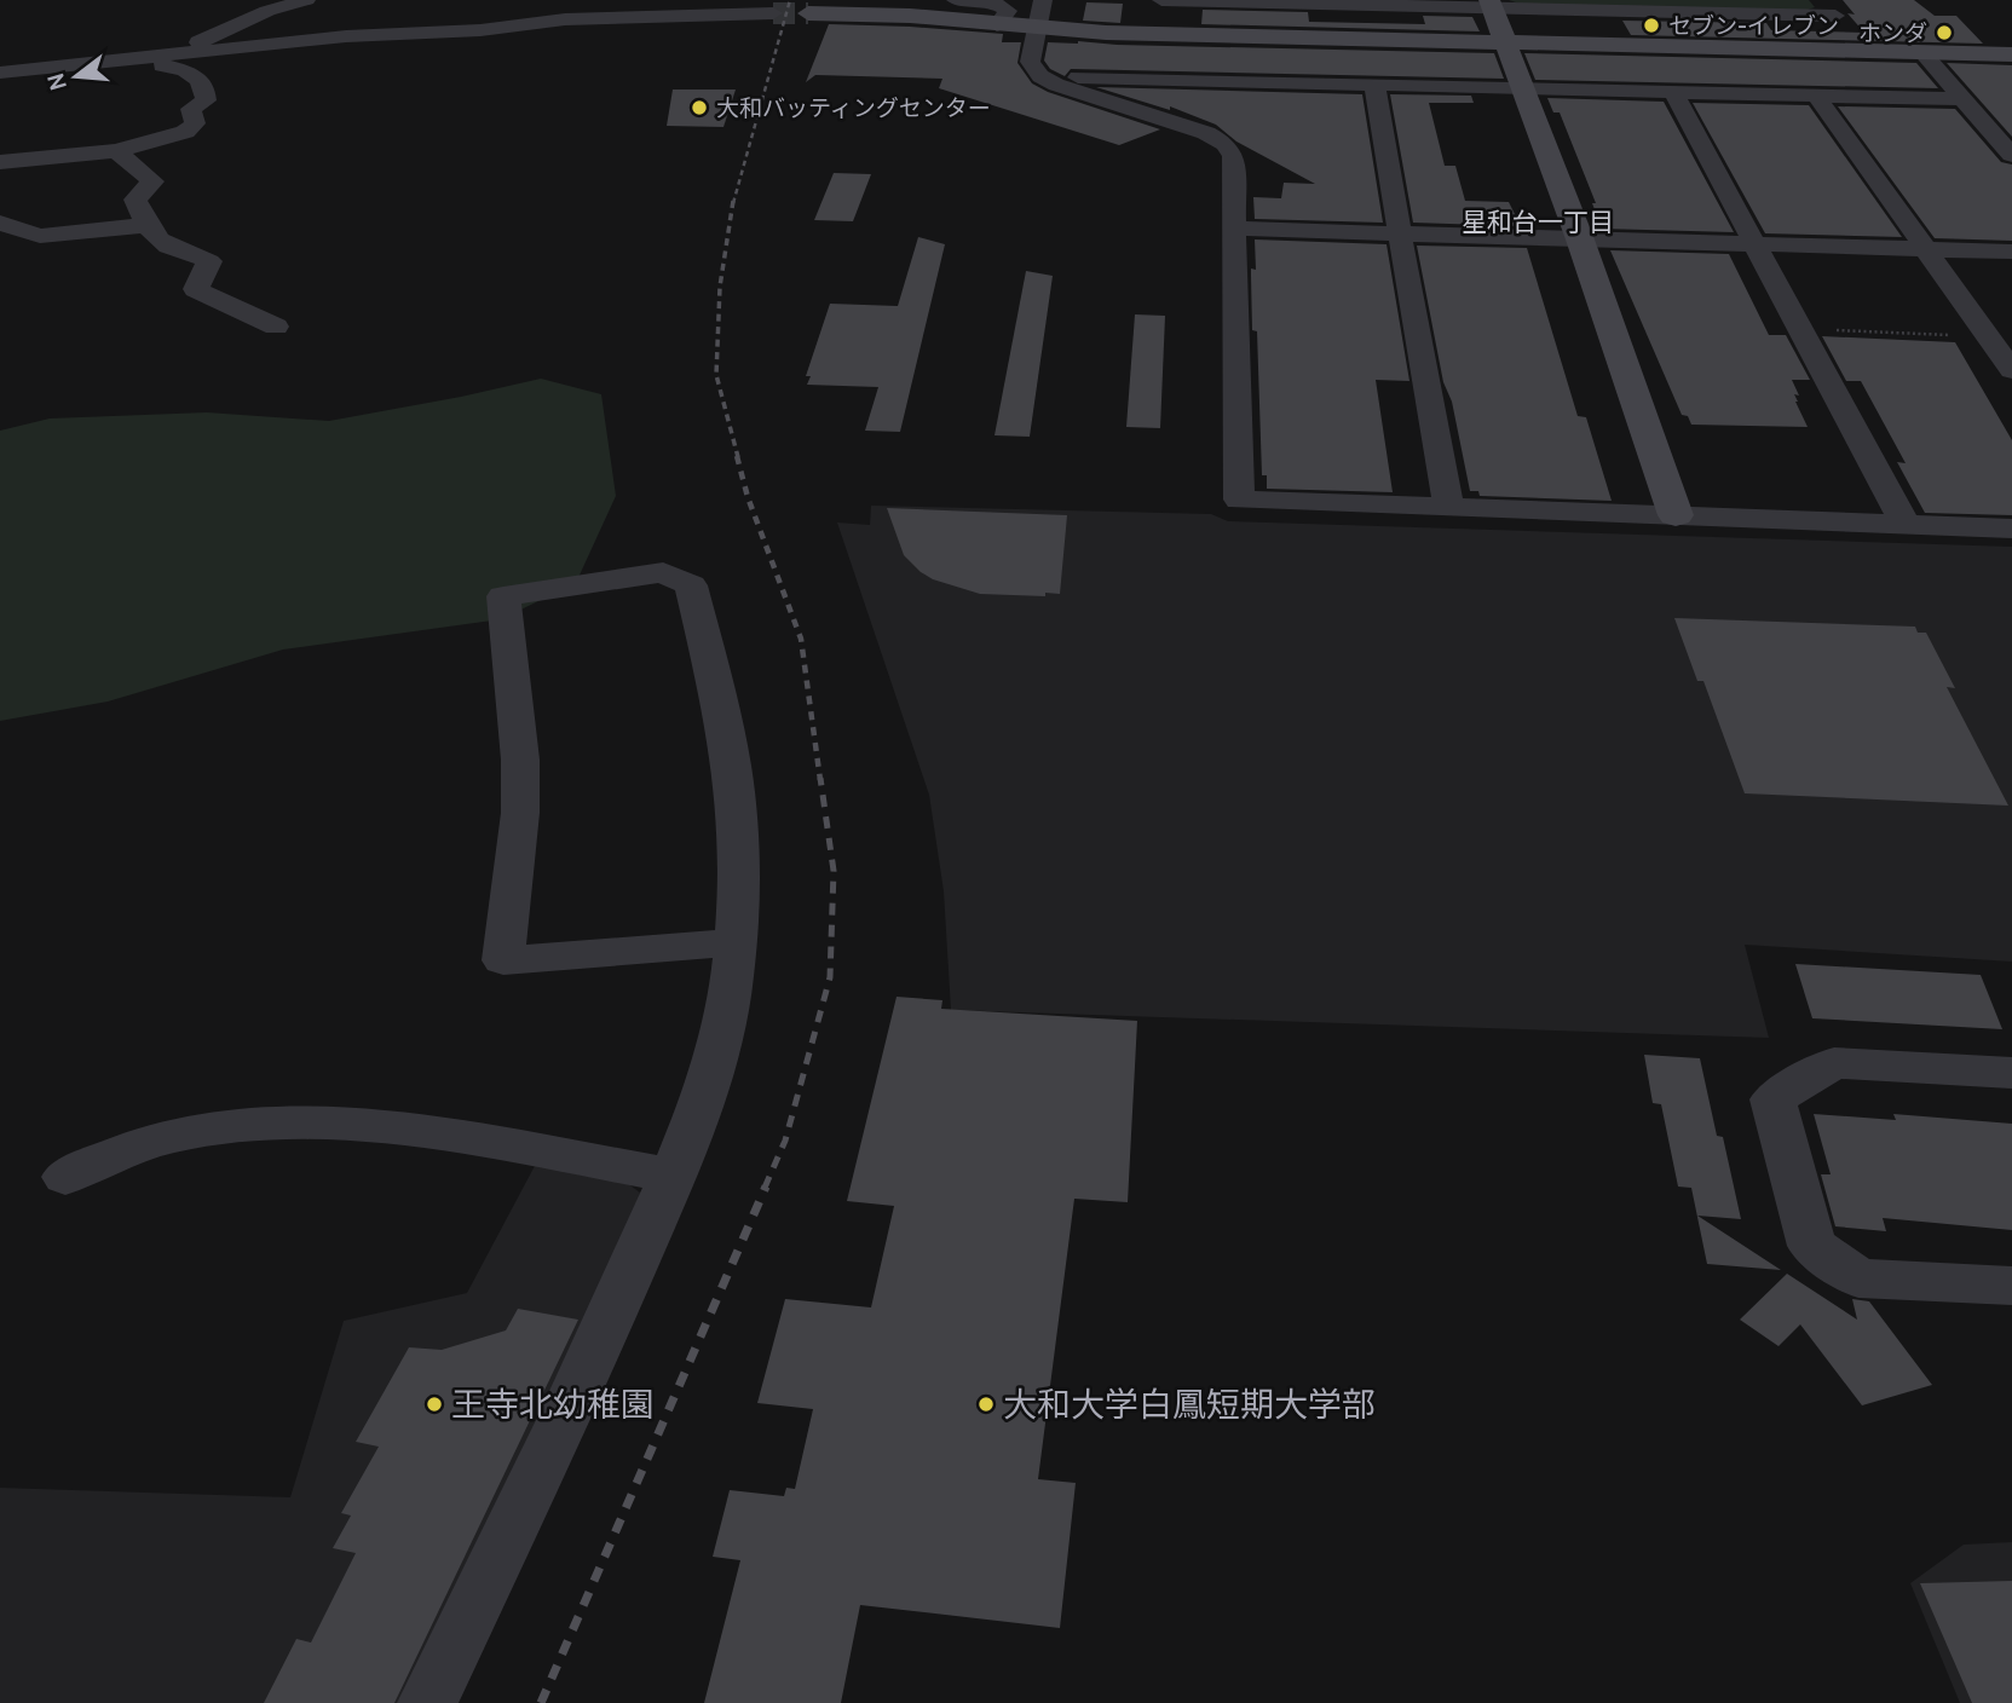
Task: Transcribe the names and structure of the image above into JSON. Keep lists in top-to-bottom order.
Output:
{
  "districts": ["星和台一丁目"],
  "places": [
    "セブン-イレブン",
    "ホンダ",
    "大和バッティングセンター",
    "王寺北幼稚園",
    "大和大学白鳳短期大学部"
  ],
  "north": "left"
}
